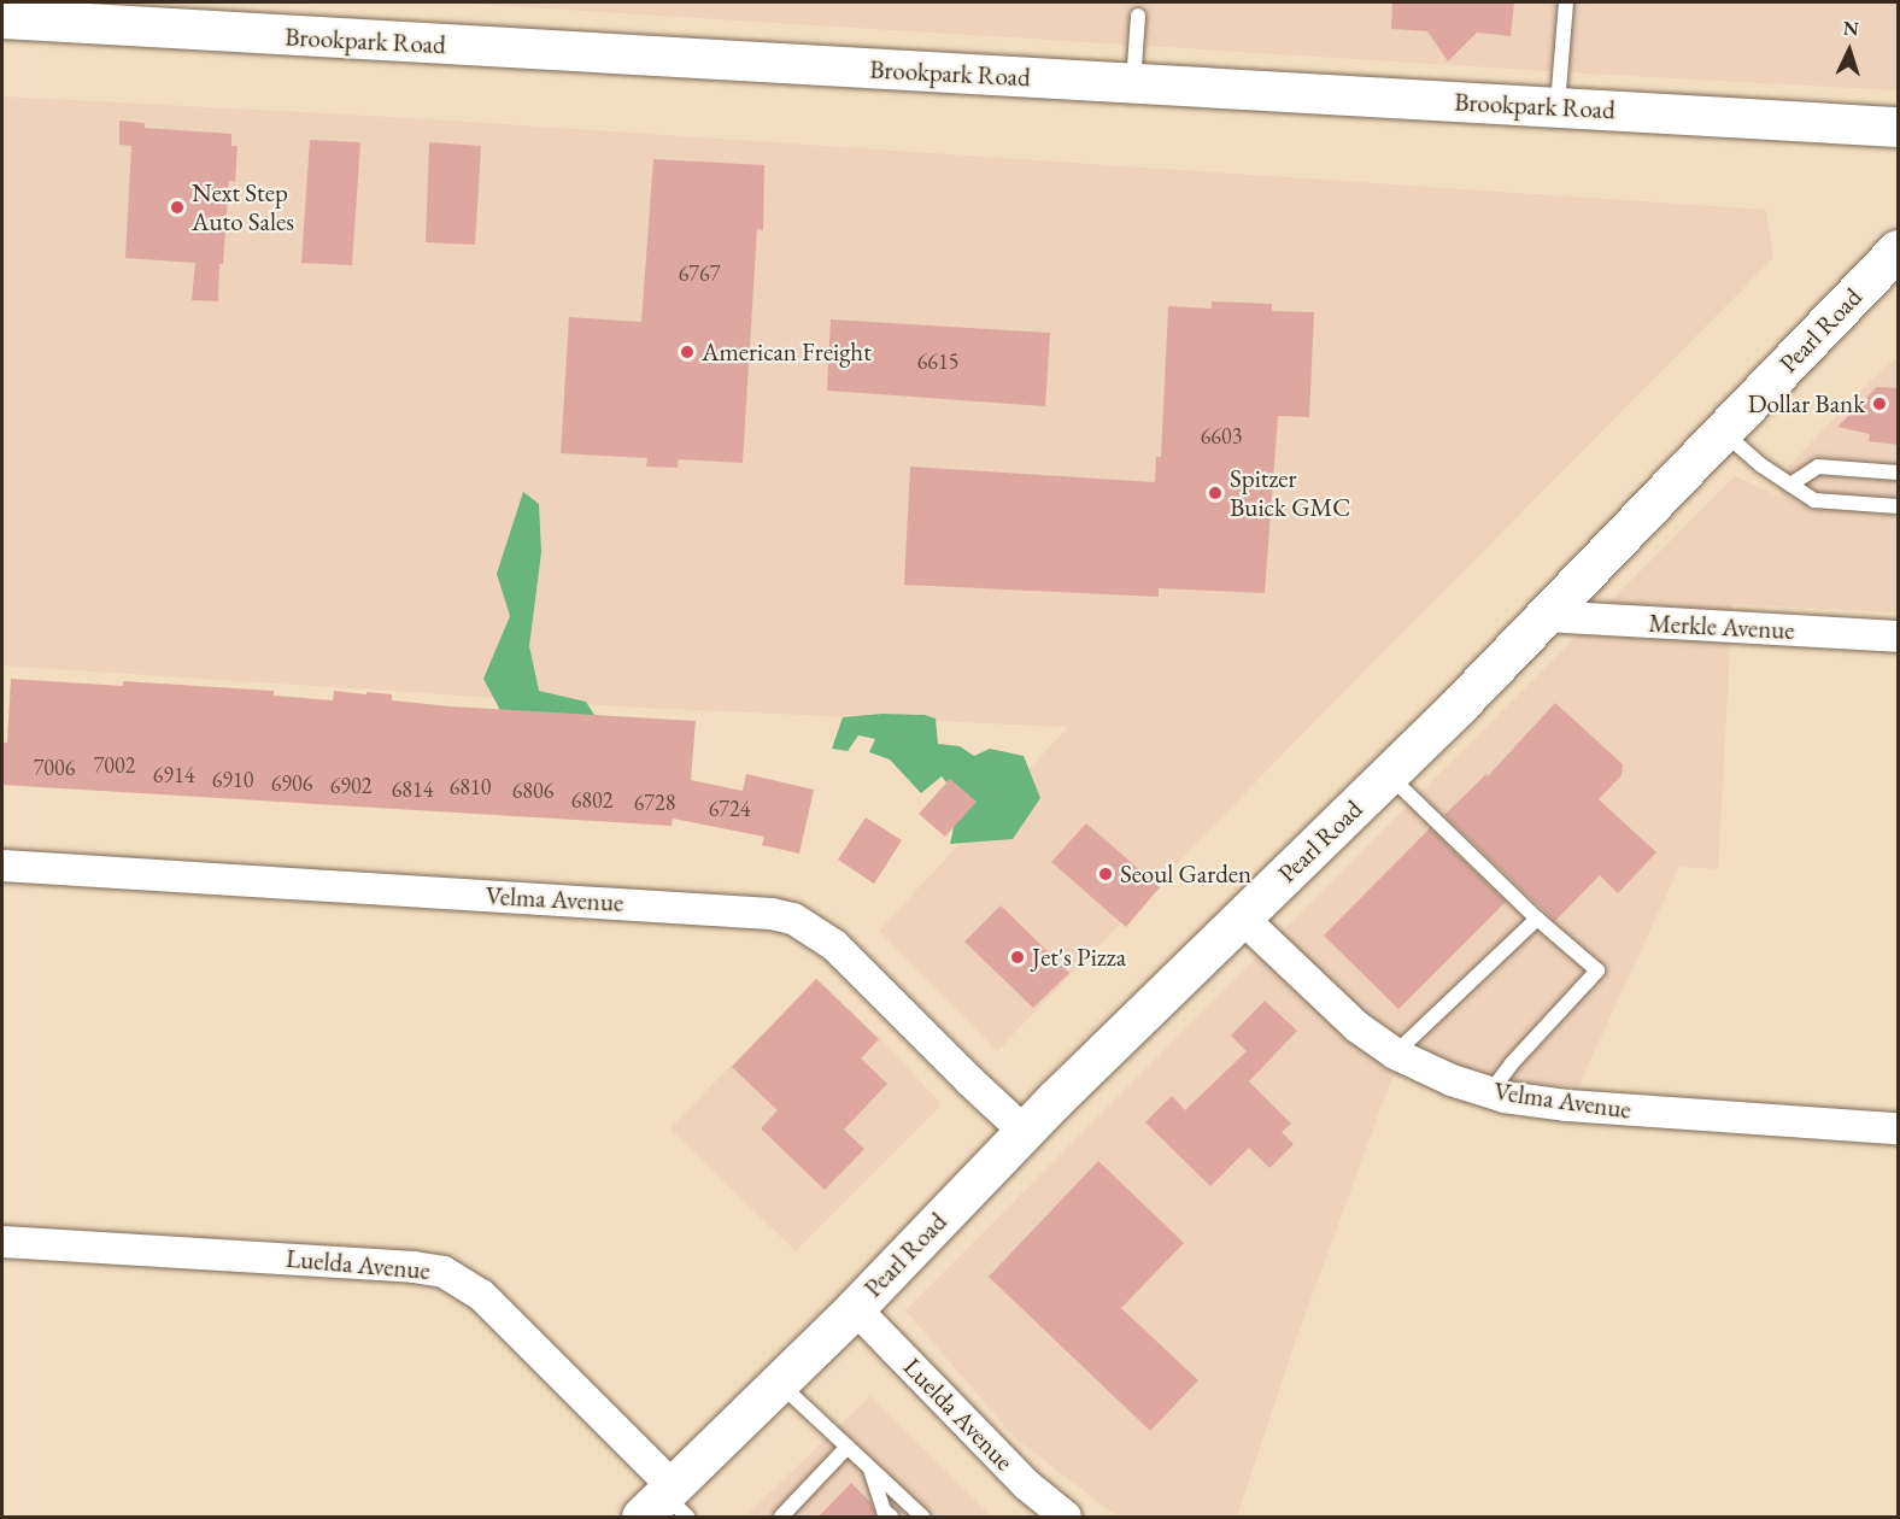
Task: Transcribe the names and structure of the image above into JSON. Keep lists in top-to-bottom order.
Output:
{
  "streets": {
    "main road": ["Brookpark Road", "Pearl Road"],
    "street": ["Merkle Avenue", "Velma Avenue", "Luelda Avenue"]
  },
  "crossings": [
    ["Pearl Road", "Merkle Avenue"],
    ["Pearl Road", "Velma Avenue"],
    ["Pearl Road", "Luelda Avenue"]
  ],
  "places": [
    "Next Step Auto Sales",
    "American Freight",
    "Dollar Bank",
    "Spitzer Buick GMC",
    "Seoul Garden",
    "Jet's Pizza"
  ],
  "house_numbers": [
    "6767",
    "6615",
    "6603",
    "7002",
    "7006",
    "6914",
    "6910",
    "6906",
    "6902",
    "6810",
    "6814",
    "6806",
    "6802",
    "6728",
    "6724"
  ],
  "north": "top"
}
